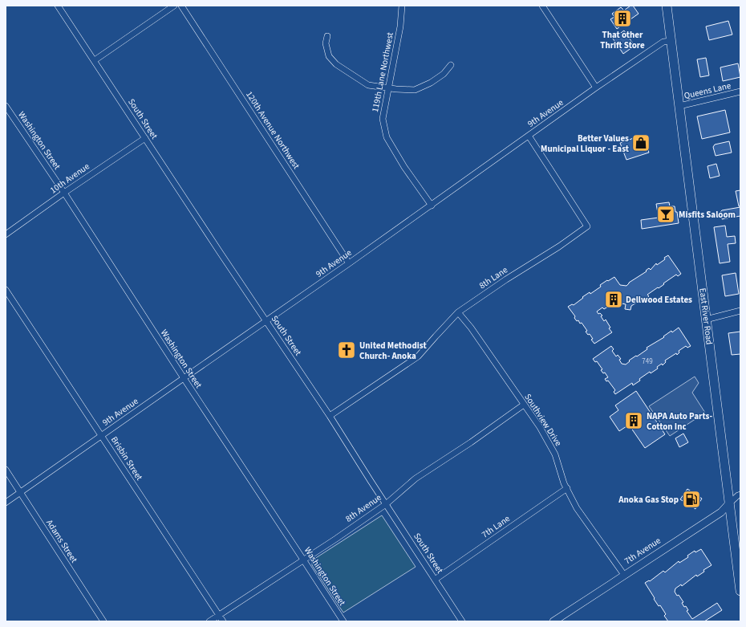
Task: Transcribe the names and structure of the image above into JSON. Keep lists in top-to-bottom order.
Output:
{
  "streets": {
    "main road": ["East River Road"],
    "street": [
      "119th Lane Northwest",
      "Queens Lane",
      "9th Avenue",
      "South Street",
      "120th Avenue Northwest",
      "Washington Street",
      "10th Avenue",
      "8th Lane",
      "Southview Drive",
      "Brisbin Street",
      "8th Avenue",
      "7th Lane",
      "Adams Street",
      "7th Avenue"
    ]
  },
  "crossings": [
    ["119th Lane Northwest", "9th Avenue"],
    ["Queens Lane", "East River Road"],
    ["9th Avenue", "South Street"],
    ["9th Avenue", "120th Avenue Northwest"],
    ["9th Avenue", "Washington Street"],
    ["9th Avenue", "8th Lane"],
    ["9th Avenue", "East River Road"],
    ["9th Avenue", "Brisbin Street"],
    ["9th Avenue", "Adams Street"],
    ["South Street", "10th Avenue"],
    ["South Street", "8th Lane"],
    ["South Street", "8th Avenue"],
    ["South Street", "7th Lane"],
    ["Washington Street", "10th Avenue"],
    ["Washington Street", "8th Avenue"],
    ["8th Lane", "Southview Drive"],
    ["East River Road", "7th Avenue"],
    ["Southview Drive", "8th Avenue"],
    ["Southview Drive", "7th Lane"],
    ["Southview Drive", "7th Avenue"],
    ["Brisbin Street", "8th Avenue"]
  ],
  "places": {
    "building": ["That other Thrift Store", "Dellwood Estates", "NAPA Auto Parts- Cotton Inc"],
    "shop": ["Better Values Municipal Liquor - East"],
    "bar": ["Misfits Saloom"],
    "church": ["United Methodist Church- Anoka"],
    "fuel station": ["Anoka Gas Stop"]
  },
  "house_numbers": ["749"]
}
